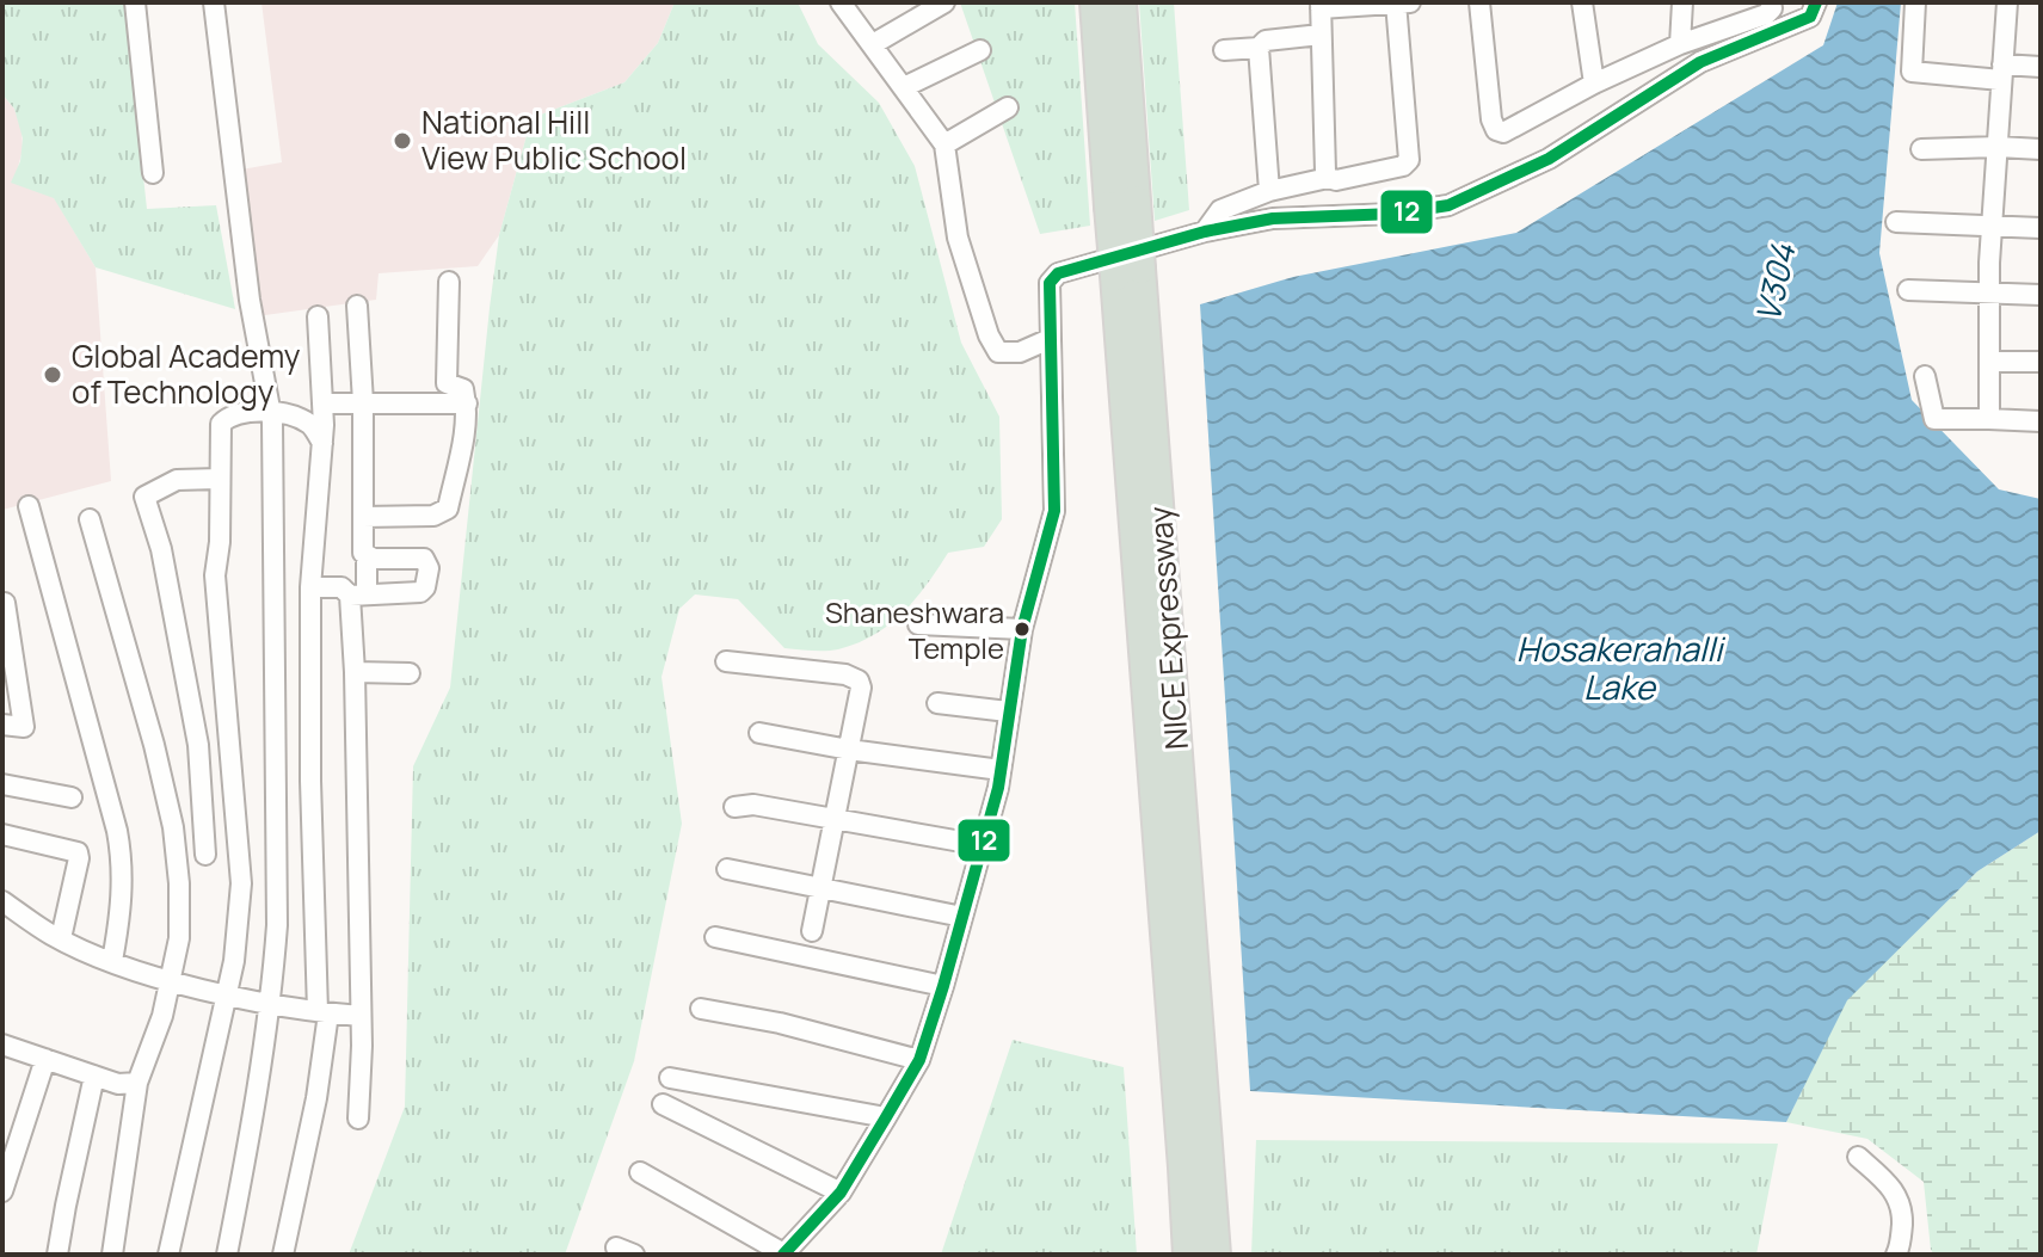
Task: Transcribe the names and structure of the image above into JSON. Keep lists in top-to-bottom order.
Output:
{
  "streets": {
    "highway": ["NICE Expressway"]
  },
  "water": ["V304", "Hosakerahalli Lake"],
  "places": ["National Hill View Public School", "Global Academy of Technology", "Shaneshwara Temple"],
  "lines": ["transit line 12"]
}
